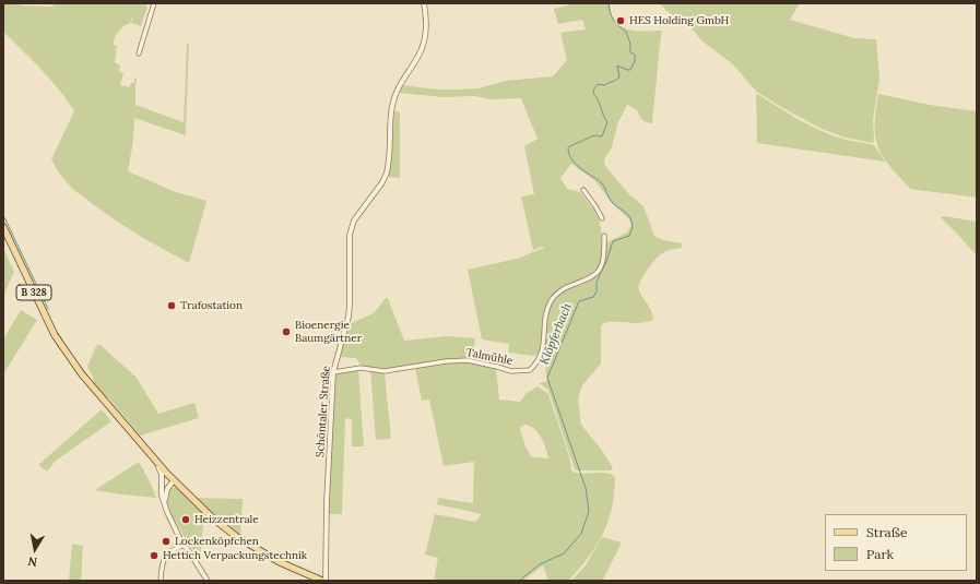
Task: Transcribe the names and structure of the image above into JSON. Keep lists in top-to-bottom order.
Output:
{
  "streets": {
    "main road": ["B 328"],
    "street": ["Talmühle", "Schöntaler Straße"]
  },
  "crossings": [
    ["Talmühle", "Schöntaler Straße"]
  ],
  "water": ["Klöpferbach"],
  "places": [
    "HES Holding GmbH",
    "Trafostation",
    "Bioenergie Baumgärtner",
    "Heizzentrale",
    "Lockenköpfchen",
    "Hettich Verpackungstechnik"
  ],
  "legend": ["Straße", "Park"],
  "north": "bottom"
}
